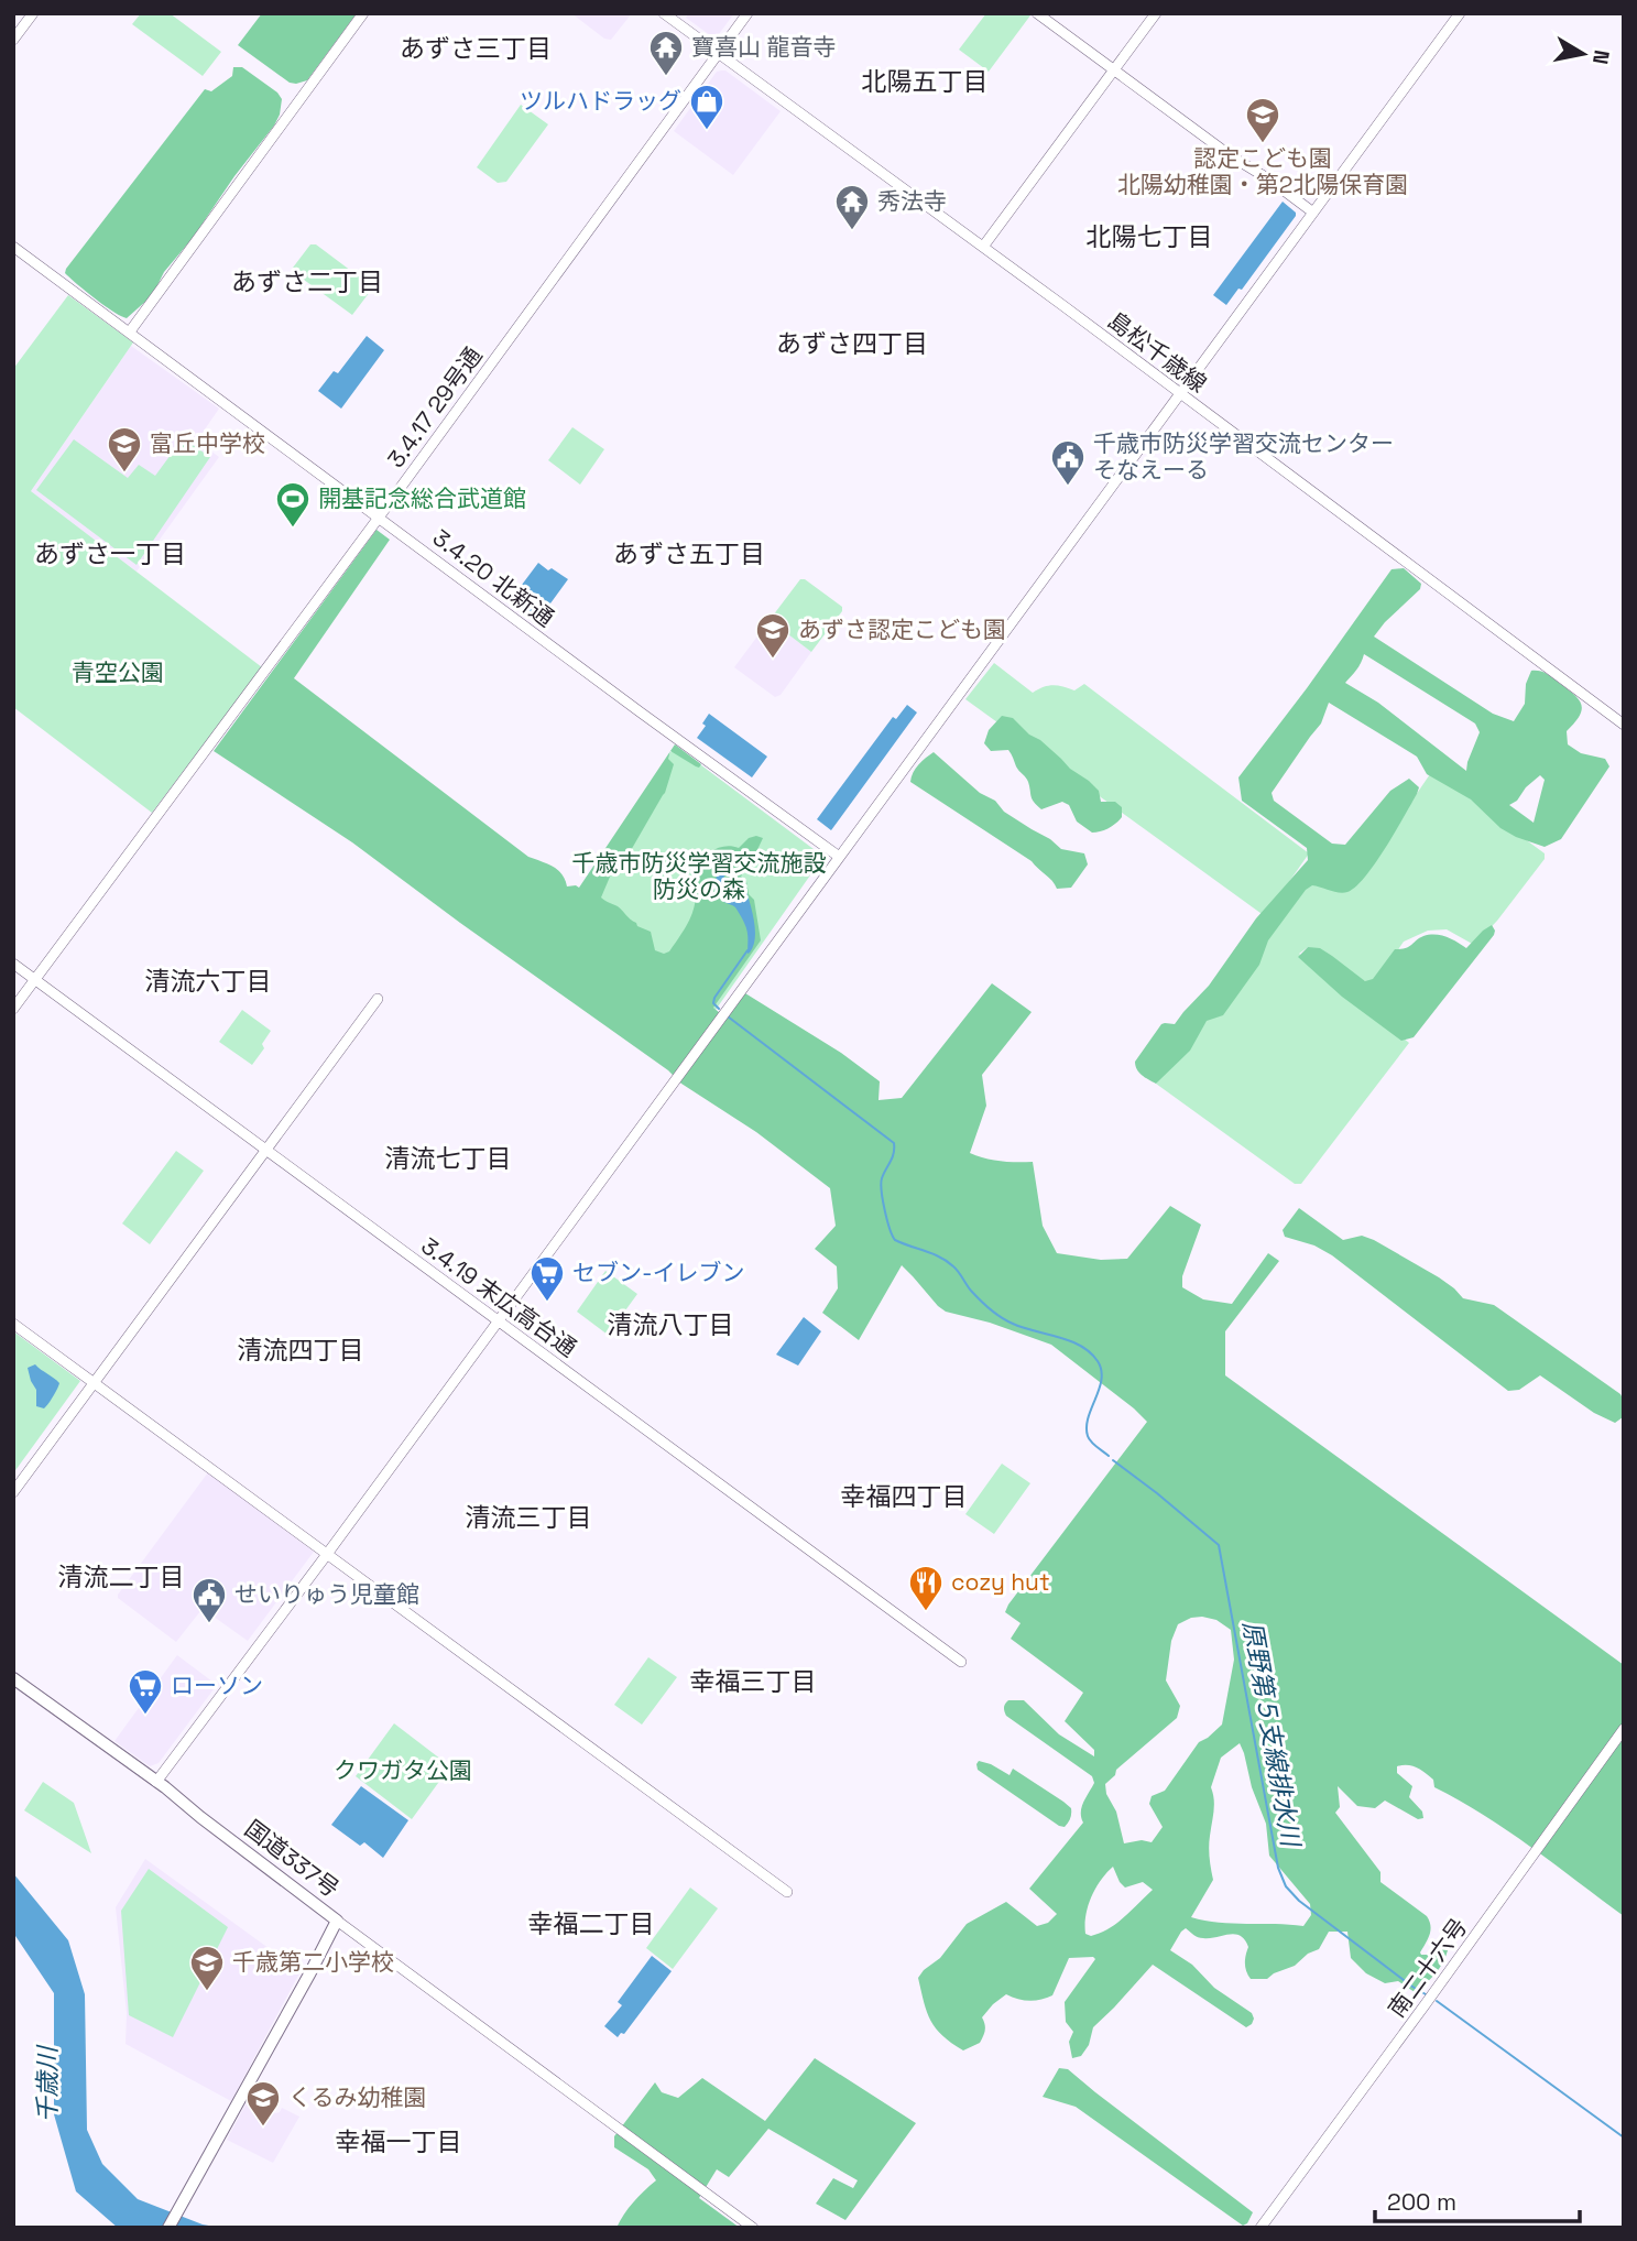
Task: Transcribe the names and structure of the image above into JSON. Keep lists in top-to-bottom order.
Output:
{
  "streets": {
    "highway": ["国道337号"],
    "street": [
      "島松千歳線",
      "3.4.17 29号通",
      "3.4.20 北新通",
      "3.4.19 末広高台通",
      "南二十六号"
    ]
  },
  "crossings": [
    ["島松千歳線", "3.4.17 29号通"],
    ["3.4.17 29号通", "3.4.20 北新通"],
    ["3.4.17 29号通", "3.4.19 末広高台通"]
  ],
  "districts": [
    "あずさ三丁目",
    "北陽五丁目",
    "北陽七丁目",
    "あずさ二丁目",
    "あずさ四丁目",
    "あずさ一丁目",
    "あずさ五丁目",
    "清流六丁目",
    "清流七丁目",
    "清流八丁目",
    "清流四丁目",
    "幸福四丁目",
    "清流三丁目",
    "清流二丁目",
    "幸福三丁目",
    "幸福二丁目",
    "幸福一丁目"
  ],
  "water": ["原野第５支線排水川", "千歳川"],
  "parks": ["青空公園", "千歳市防災学習交流施設 防災の森", "クワガタ公園"],
  "places": {
    "temple": ["寶喜山 龍音寺", "秀法寺"],
    "shop": ["ツルハドラッグ"],
    "school or university": [
      "認定こども園 北陽幼稚園・第2北陽保育園",
      "富丘中学校",
      "あずさ認定こども園",
      "千歳第二小学校",
      "くるみ幼稚園"
    ],
    "public building": ["千歳市防災学習交流センター そなえーる", "せいりゅう児童館"],
    "sports": ["開基記念総合武道館"],
    "supermarket": ["セブン-イレブン", "ローソン"],
    "restaurant": ["cozy hut"]
  },
  "scale_bar": "200 m",
  "north": "right"
}
